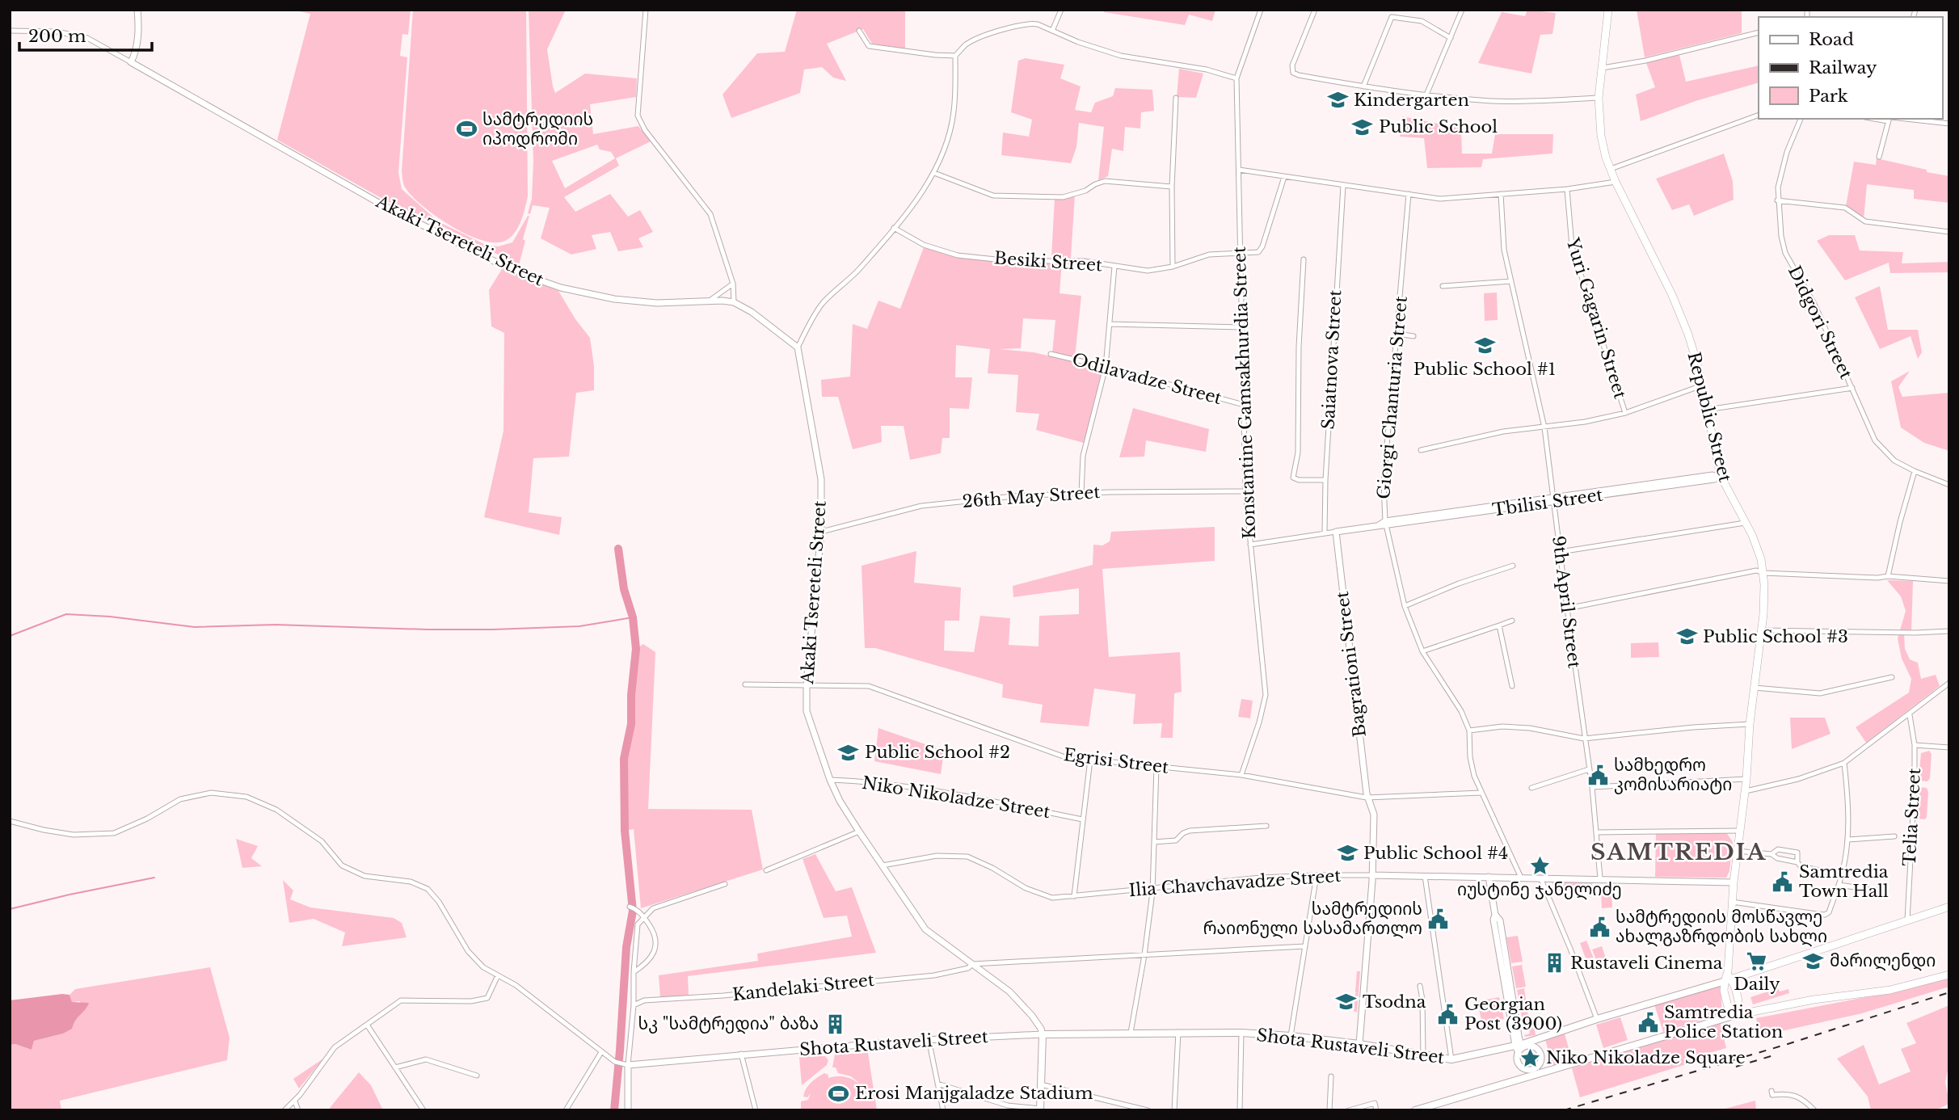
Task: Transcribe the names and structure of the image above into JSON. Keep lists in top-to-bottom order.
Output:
{
  "streets": {
    "main road": ["Republic Street", "Shota Rustaveli Street"],
    "street": [
      "Akaki Tsereteli Street",
      "Besiki Street",
      "Yuri Gagarin Street",
      "Didgori Street",
      "Saiatnova Street",
      "Odilavadze Street",
      "Konstantine Gamsakhurdia Street",
      "Giorgi Chanturia Street",
      "26th May Street",
      "Tbilisi Street",
      "9th April Street",
      "Bagrationi Street",
      "Egrisi Street",
      "Niko Nikoladze Street",
      "Telia Street",
      "Ilia Chavchavadze Street",
      "Kandelaki Street"
    ]
  },
  "crossings": [
    ["Akaki Tsereteli Street", "26th May Street"],
    ["Akaki Tsereteli Street", "Egrisi Street"],
    ["Akaki Tsereteli Street", "Niko Nikoladze Street"],
    ["Akaki Tsereteli Street", "Ilia Chavchavadze Street"],
    ["Akaki Tsereteli Street", "Kandelaki Street"],
    ["Akaki Tsereteli Street", "Shota Rustaveli Street"],
    ["Besiki Street", "Konstantine Gamsakhurdia Street"],
    ["Saiatnova Street", "Tbilisi Street"],
    ["Odilavadze Street", "Konstantine Gamsakhurdia Street"],
    ["Konstantine Gamsakhurdia Street", "26th May Street"],
    ["Konstantine Gamsakhurdia Street", "Tbilisi Street"],
    ["Konstantine Gamsakhurdia Street", "Egrisi Street"],
    ["Giorgi Chanturia Street", "Tbilisi Street"],
    ["Giorgi Chanturia Street", "Egrisi Street"],
    ["Giorgi Chanturia Street", "Ilia Chavchavadze Street"],
    ["Republic Street", "Tbilisi Street"],
    ["Republic Street", "Ilia Chavchavadze Street"],
    ["Tbilisi Street", "9th April Street"],
    ["Tbilisi Street", "Bagrationi Street"],
    ["9th April Street", "Ilia Chavchavadze Street"],
    ["Bagrationi Street", "Egrisi Street"],
    ["Bagrationi Street", "Ilia Chavchavadze Street"],
    ["Bagrationi Street", "Shota Rustaveli Street"],
    ["Telia Street", "Shota Rustaveli Street"]
  ],
  "districts": ["SAMTREDIA"],
  "places": {
    "school or university": [
      "Kindergarten",
      "Public School",
      "Public School #1",
      "Public School #3",
      "Public School #2",
      "Public School #4",
      "მარილენდი",
      "Tsodna"
    ],
    "sports": ["სამტრედიის იპოდრომი", "Erosi Manjgaladze Stadium"],
    "public building": [
      "სამხედრო კომისარიატი",
      "Samtredia Town Hall",
      "სამტრედიის რაიონული სასამართლო",
      "სამტრედიის მოსწავლე ახალგაზრდობის სახლი",
      "Georgian Post (3900)",
      "Samtredia Police Station"
    ],
    "place": ["იუსტინე ჯანელიძე", "Niko Nikoladze Square"],
    "supermarket": ["Daily"],
    "building": ["Rustaveli Cinema", "სკ \"სამტრედია\" ბაზა"]
  },
  "legend": ["Road", "Railway", "Park"],
  "scale_bar": "200 m"
}
